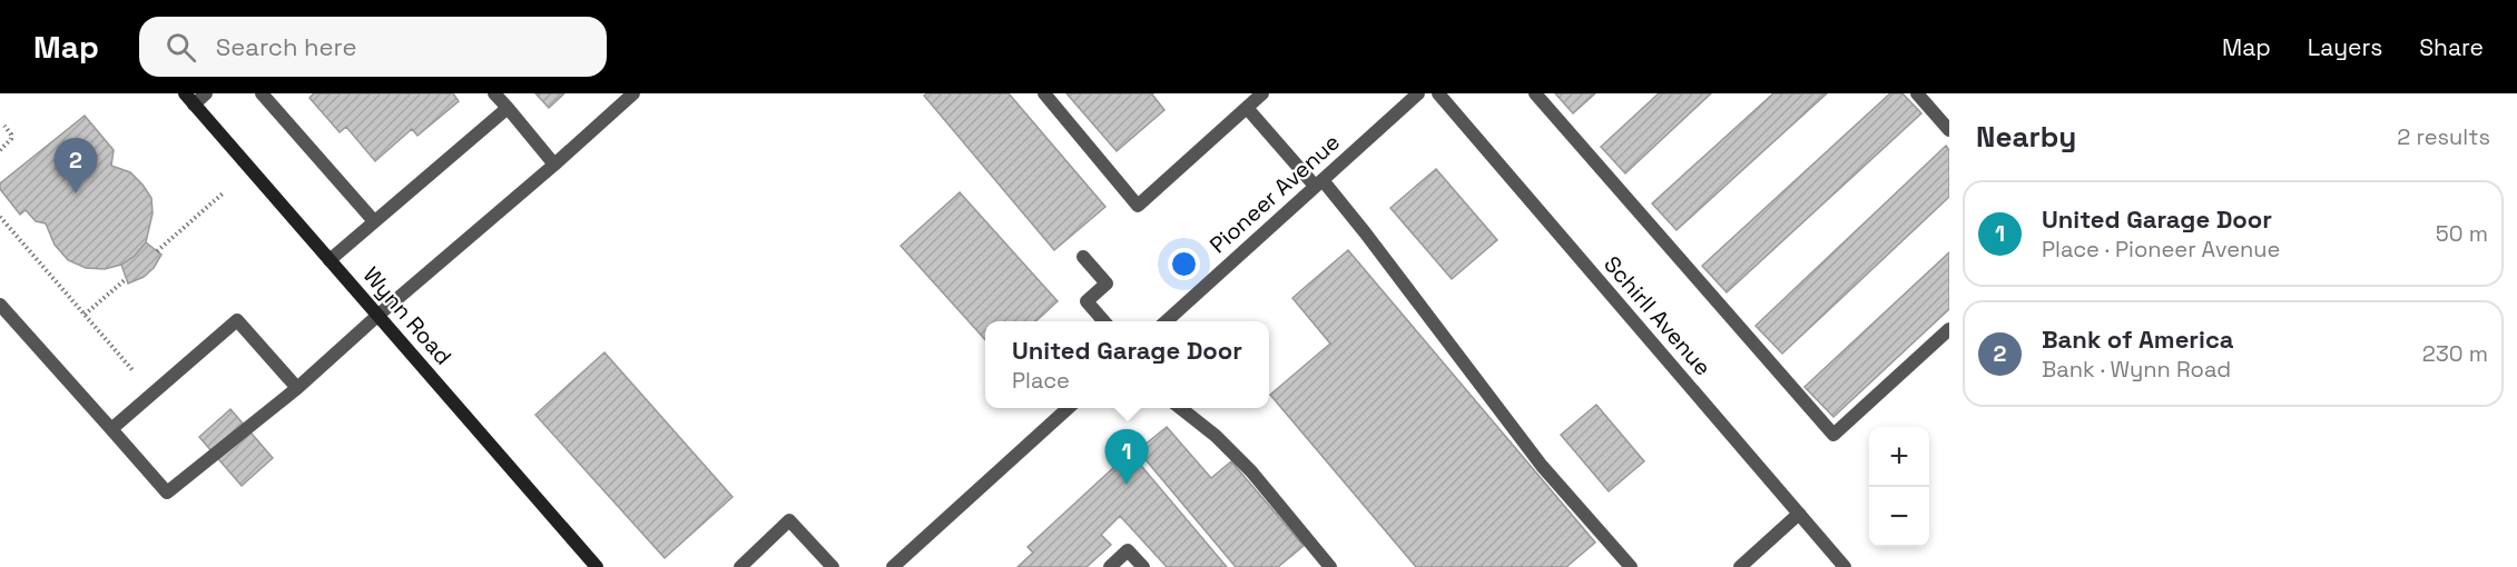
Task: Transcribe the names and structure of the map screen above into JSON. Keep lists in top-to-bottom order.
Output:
{
  "streets": {
    "street": ["Pioneer Avenue", "Wynn Road", "Schirll Avenue"]
  },
  "page": {
    "header": "Map",
    "search": "Search here",
    "nav": ["Map", "Layers", "Share"],
    "heading": ["Nearby", "2 results"],
    "pins": ["2", "1"],
    "list": [
      {
        "mark": "1",
        "name": "United Garage Door",
        "note": "Place · Pioneer Avenue",
        "value": "50 m"
      },
      {
        "mark": "2",
        "name": "Bank of America",
        "note": "Bank · Wynn Road",
        "value": "230 m"
      }
    ],
    "popup": ["United Garage Door", "Place"],
    "map_buttons": ["+", "−"]
  }
}
